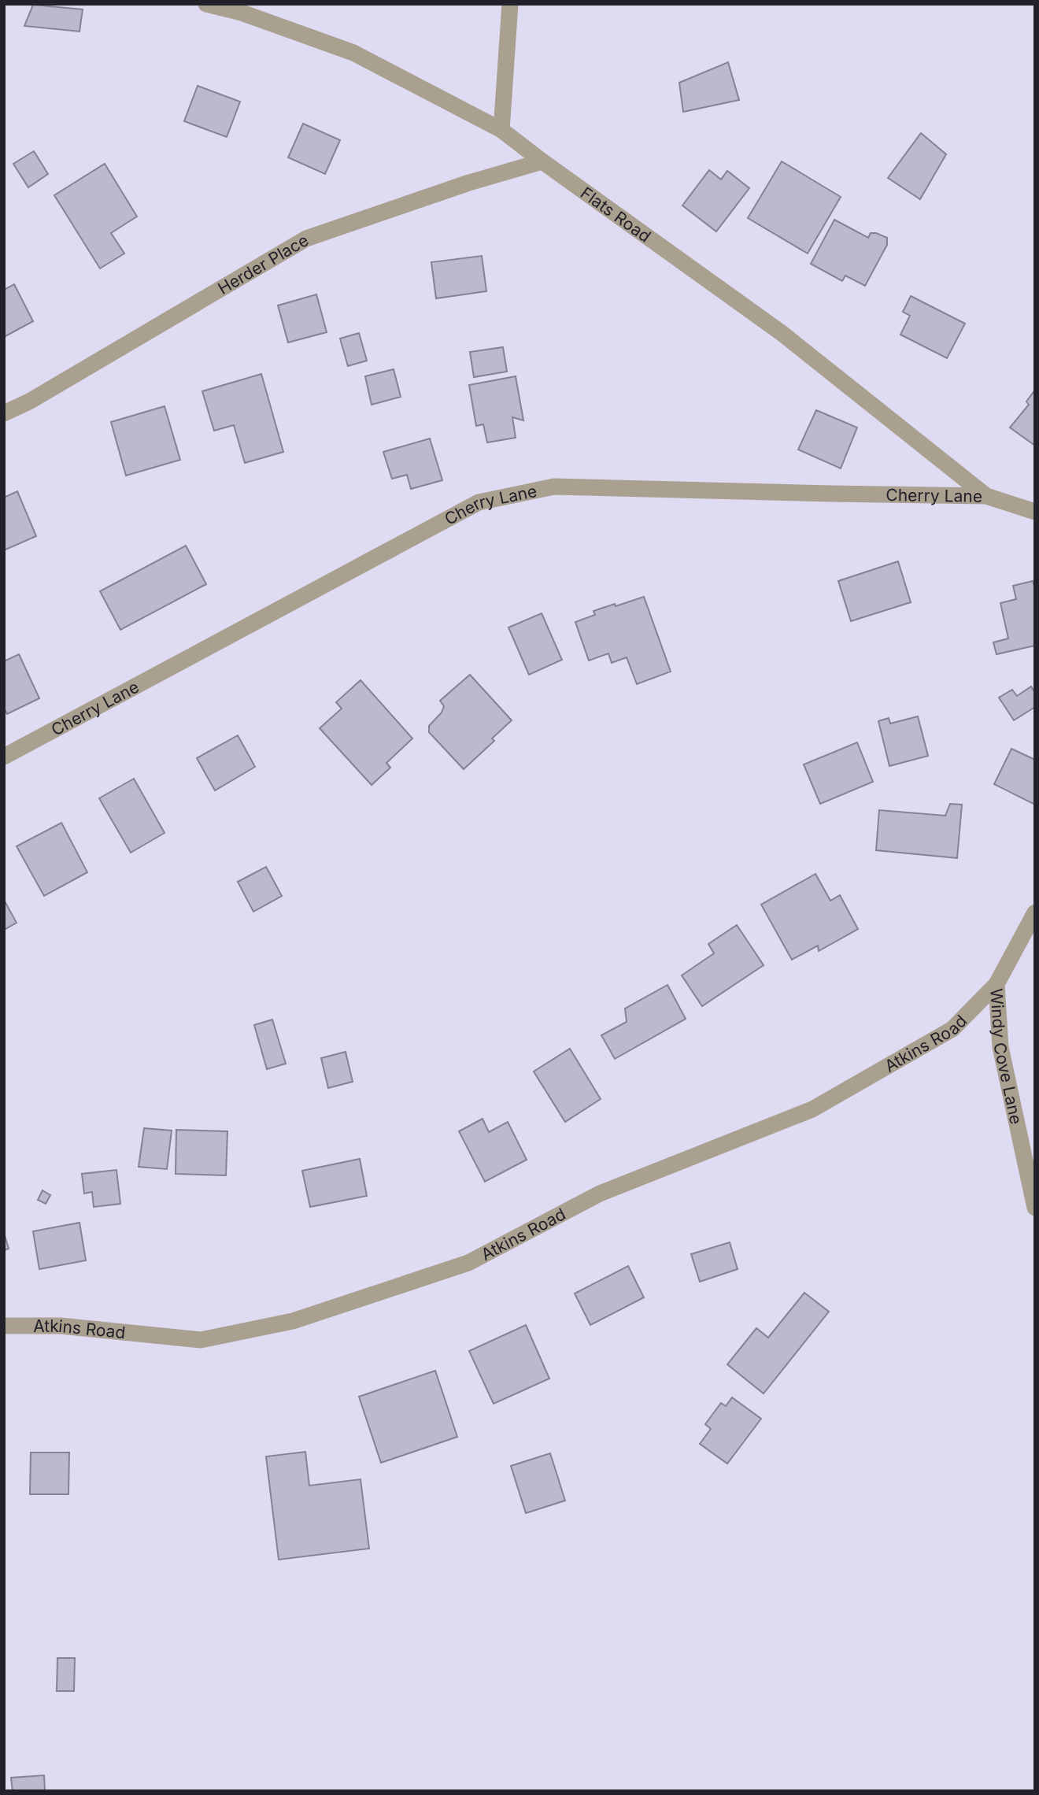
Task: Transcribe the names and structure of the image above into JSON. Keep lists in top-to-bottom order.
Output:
{
  "streets": {
    "street": [
      "Flats Road",
      "Herder Place",
      "Cherry Lane",
      "Atkins Road",
      "Windy Cove Lane"
    ]
  },
  "crossings": [
    ["Flats Road", "Herder Place"],
    ["Flats Road", "Cherry Lane"],
    ["Atkins Road", "Windy Cove Lane"]
  ]
}
